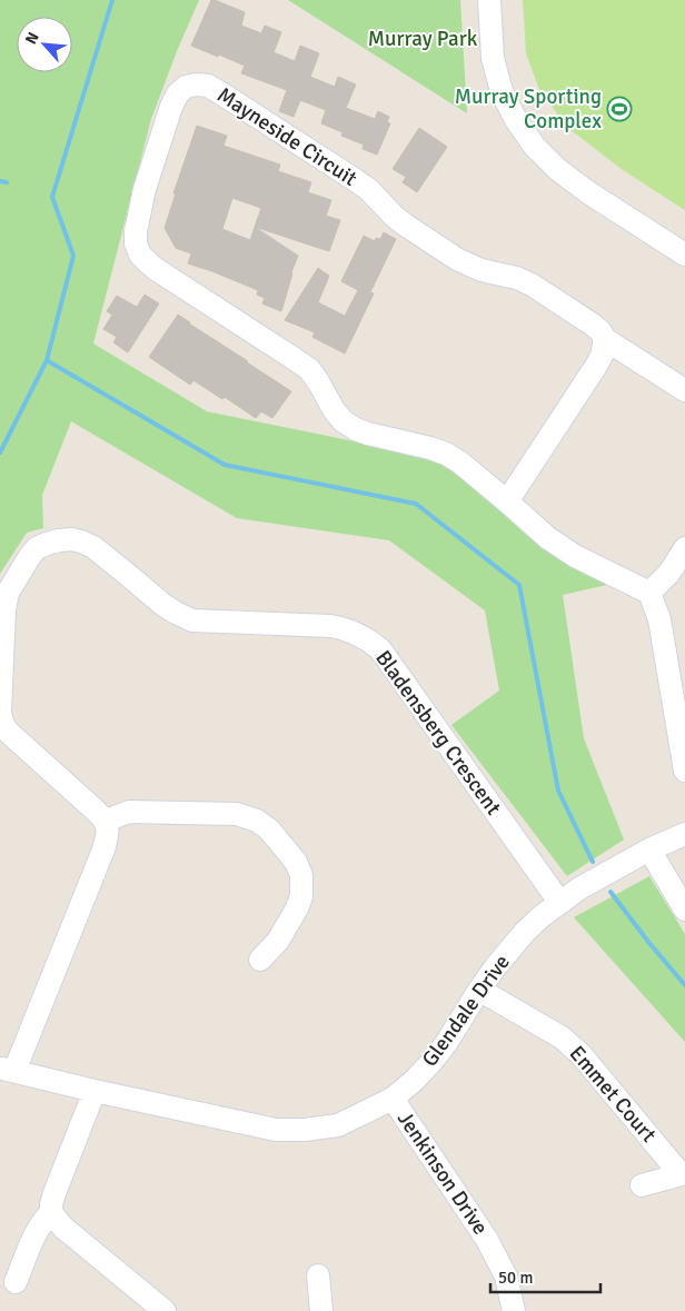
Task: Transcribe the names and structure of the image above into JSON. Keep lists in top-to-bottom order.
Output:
{
  "streets": {
    "street": [
      "Mayneside Circuit",
      "Bladensberg Crescent",
      "Glendale Drive",
      "Emmet Court",
      "Jenkinson Drive"
    ]
  },
  "crossings": [
    ["Bladensberg Crescent", "Glendale Drive"],
    ["Glendale Drive", "Emmet Court"],
    ["Glendale Drive", "Jenkinson Drive"]
  ],
  "parks": ["Murray Park"],
  "places": {
    "sports": ["Murray Sporting Complex"]
  },
  "scale_bar": "50 m",
  "north": "top left"
}
